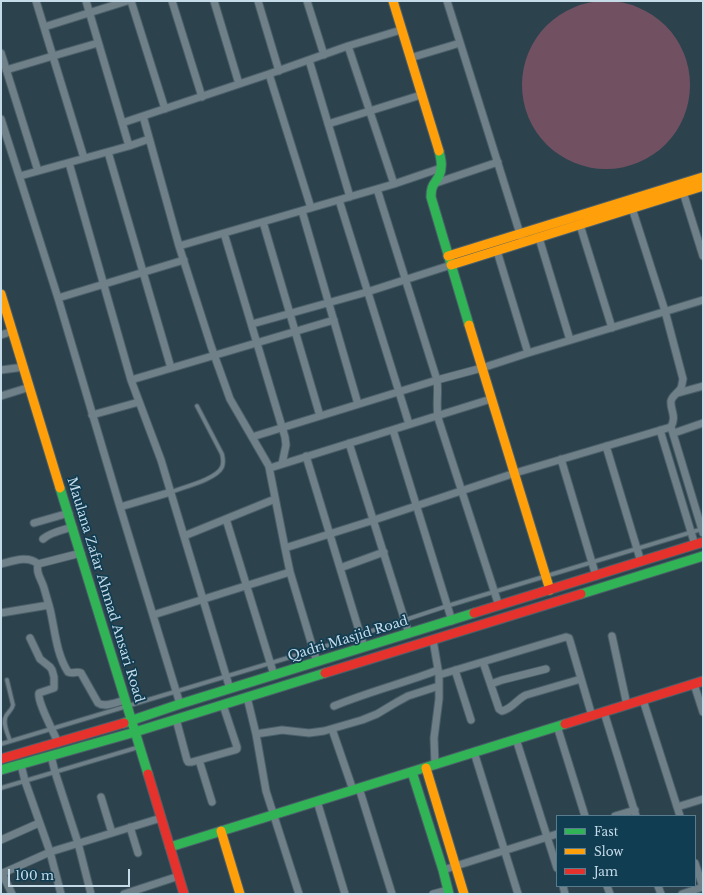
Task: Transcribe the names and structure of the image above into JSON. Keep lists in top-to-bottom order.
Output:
{
  "streets": {
    "street": ["Maulana Zafar Ahmad Ansari Road", "Qadri Masjid Road"]
  },
  "crossings": [
    ["Maulana Zafar Ahmad Ansari Road", "Qadri Masjid Road"]
  ],
  "legend": ["Fast", "Slow", "Jam"],
  "scale_bar": "100 m"
}
